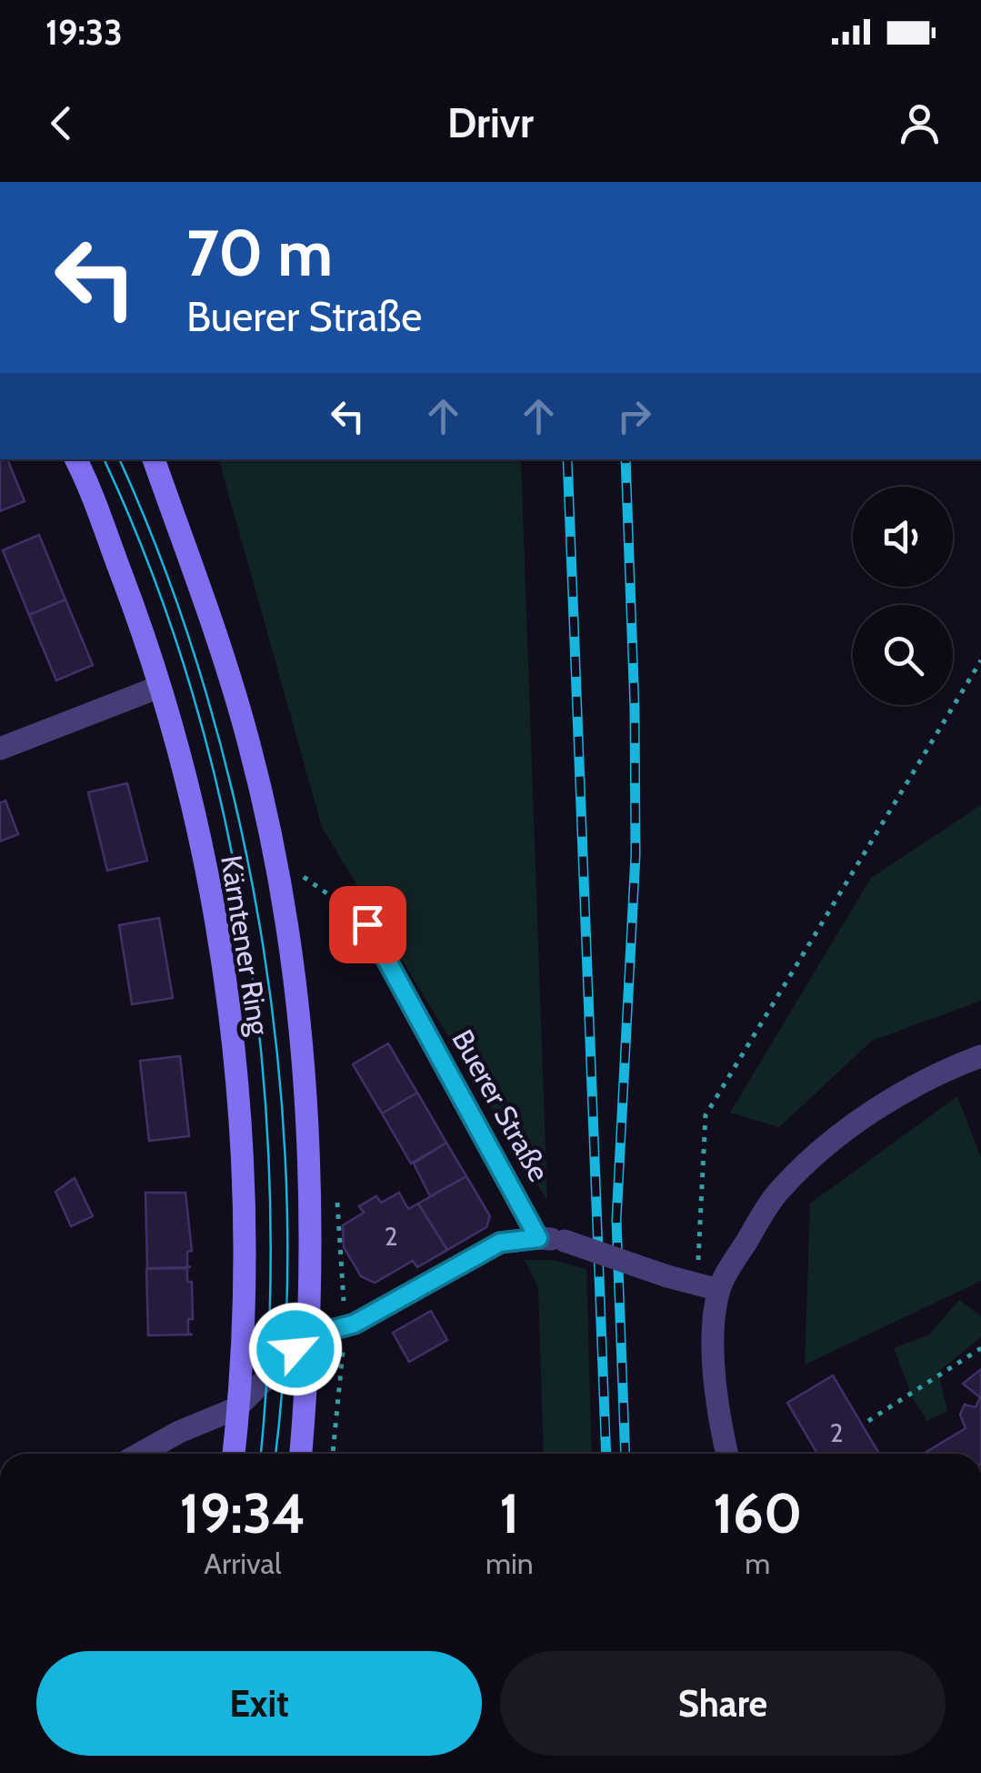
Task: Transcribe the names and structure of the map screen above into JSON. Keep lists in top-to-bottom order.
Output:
{
  "streets": {
    "main road": ["Kärntener Ring"],
    "street": ["Buerer Straße"]
  },
  "house_numbers": ["2", "2"],
  "page": {
    "status": "19:33",
    "header": "Drivr",
    "turn": ["70 m", "Buerer Straße"],
    "eta": [
      "19:34",
      "Arrival",
      "1",
      "min",
      "160",
      "m"
    ],
    "buttons": ["Exit", "Share"]
  }
}
